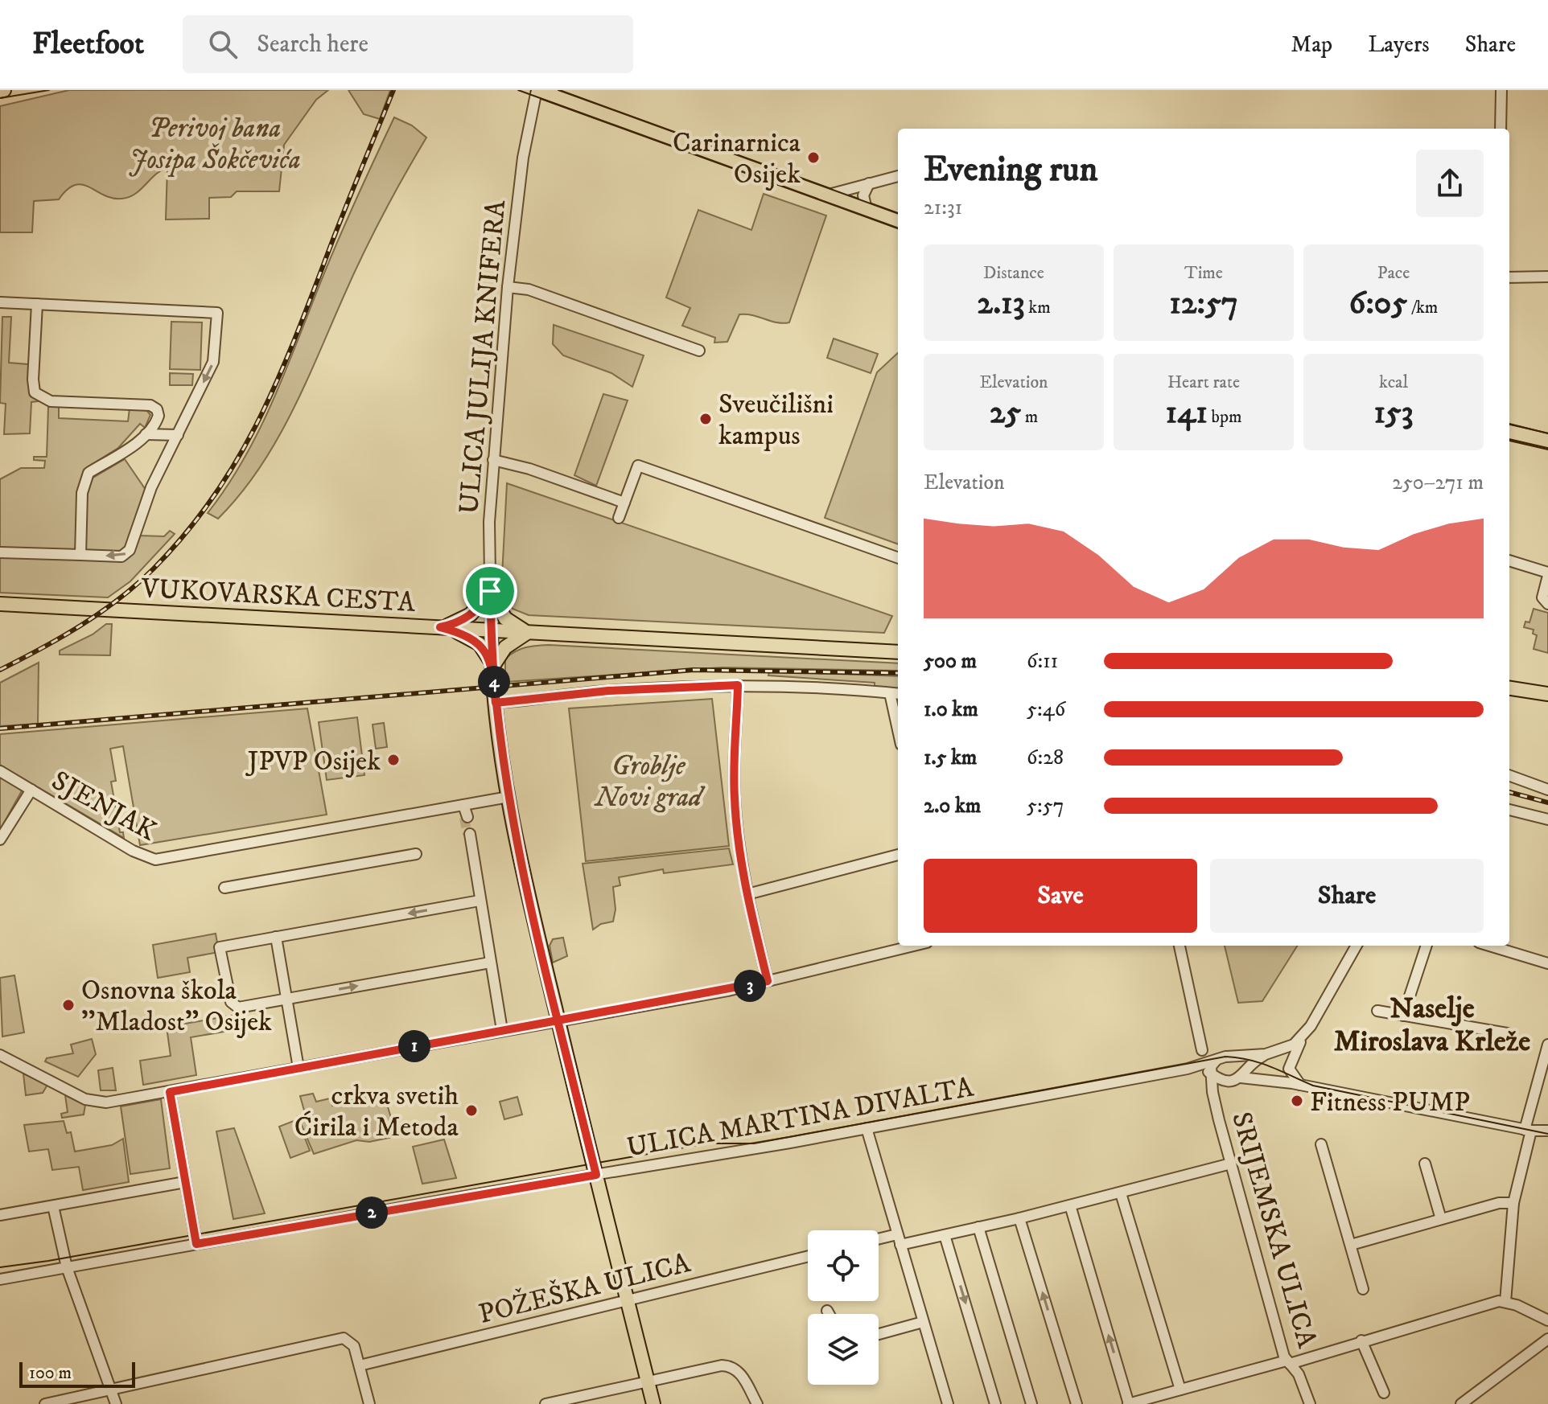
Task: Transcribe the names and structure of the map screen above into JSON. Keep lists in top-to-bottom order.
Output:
{
  "streets": {
    "main road": ["VUKOVARSKA CESTA"],
    "street": [
      "ULICA JULIJA KNIFERA",
      "SJENJAK",
      "ULICA MARTINA DIVALTA",
      "SRIJEMSKA ULICA",
      "POŽEŠKA ULICA"
    ]
  },
  "crossings": [
    ["ULICA JULIJA KNIFERA", "VUKOVARSKA CESTA"],
    ["ULICA MARTINA DIVALTA", "SRIJEMSKA ULICA"]
  ],
  "districts": ["Naselje Miroslava Krleže"],
  "parks": ["Perivoj bana Josipa Šokčevića", "Groblje Novi grad"],
  "places": [
    "Carinarnica Osijek",
    "Sveučilišni kampus",
    "JPVP Osijek",
    "Osnovna škola ''Mladost'' Osijek",
    "Fitness PUMP",
    "crkva svetih Ćirila i Metoda"
  ],
  "scale_bar": "100 m",
  "page": {
    "header": "Fleetfoot",
    "search": "Search here",
    "nav": ["Map", "Layers", "Share"],
    "heading": ["Evening run", "21:31"],
    "stats": [
      ["Distance", "2.13 km"],
      ["Time", "12:57"],
      ["Pace", "6:05 /km"],
      ["Elevation", "25 m"],
      ["Heart rate", "141 bpm"],
      ["kcal", "153"]
    ],
    "chart": ["Elevation", "250–271 m"],
    "list": [
      {
        "name": "500 m",
        "note": "6:11"
      },
      {
        "name": "1.0 km",
        "note": "5:46"
      },
      {
        "name": "1.5 km",
        "note": "6:28"
      },
      {
        "name": "2.0 km",
        "note": "5:57"
      }
    ],
    "pins": [
      "4",
      "3",
      "1",
      "2"
    ],
    "buttons": ["Save", "Share"],
    "scale": "100 m"
  }
}
